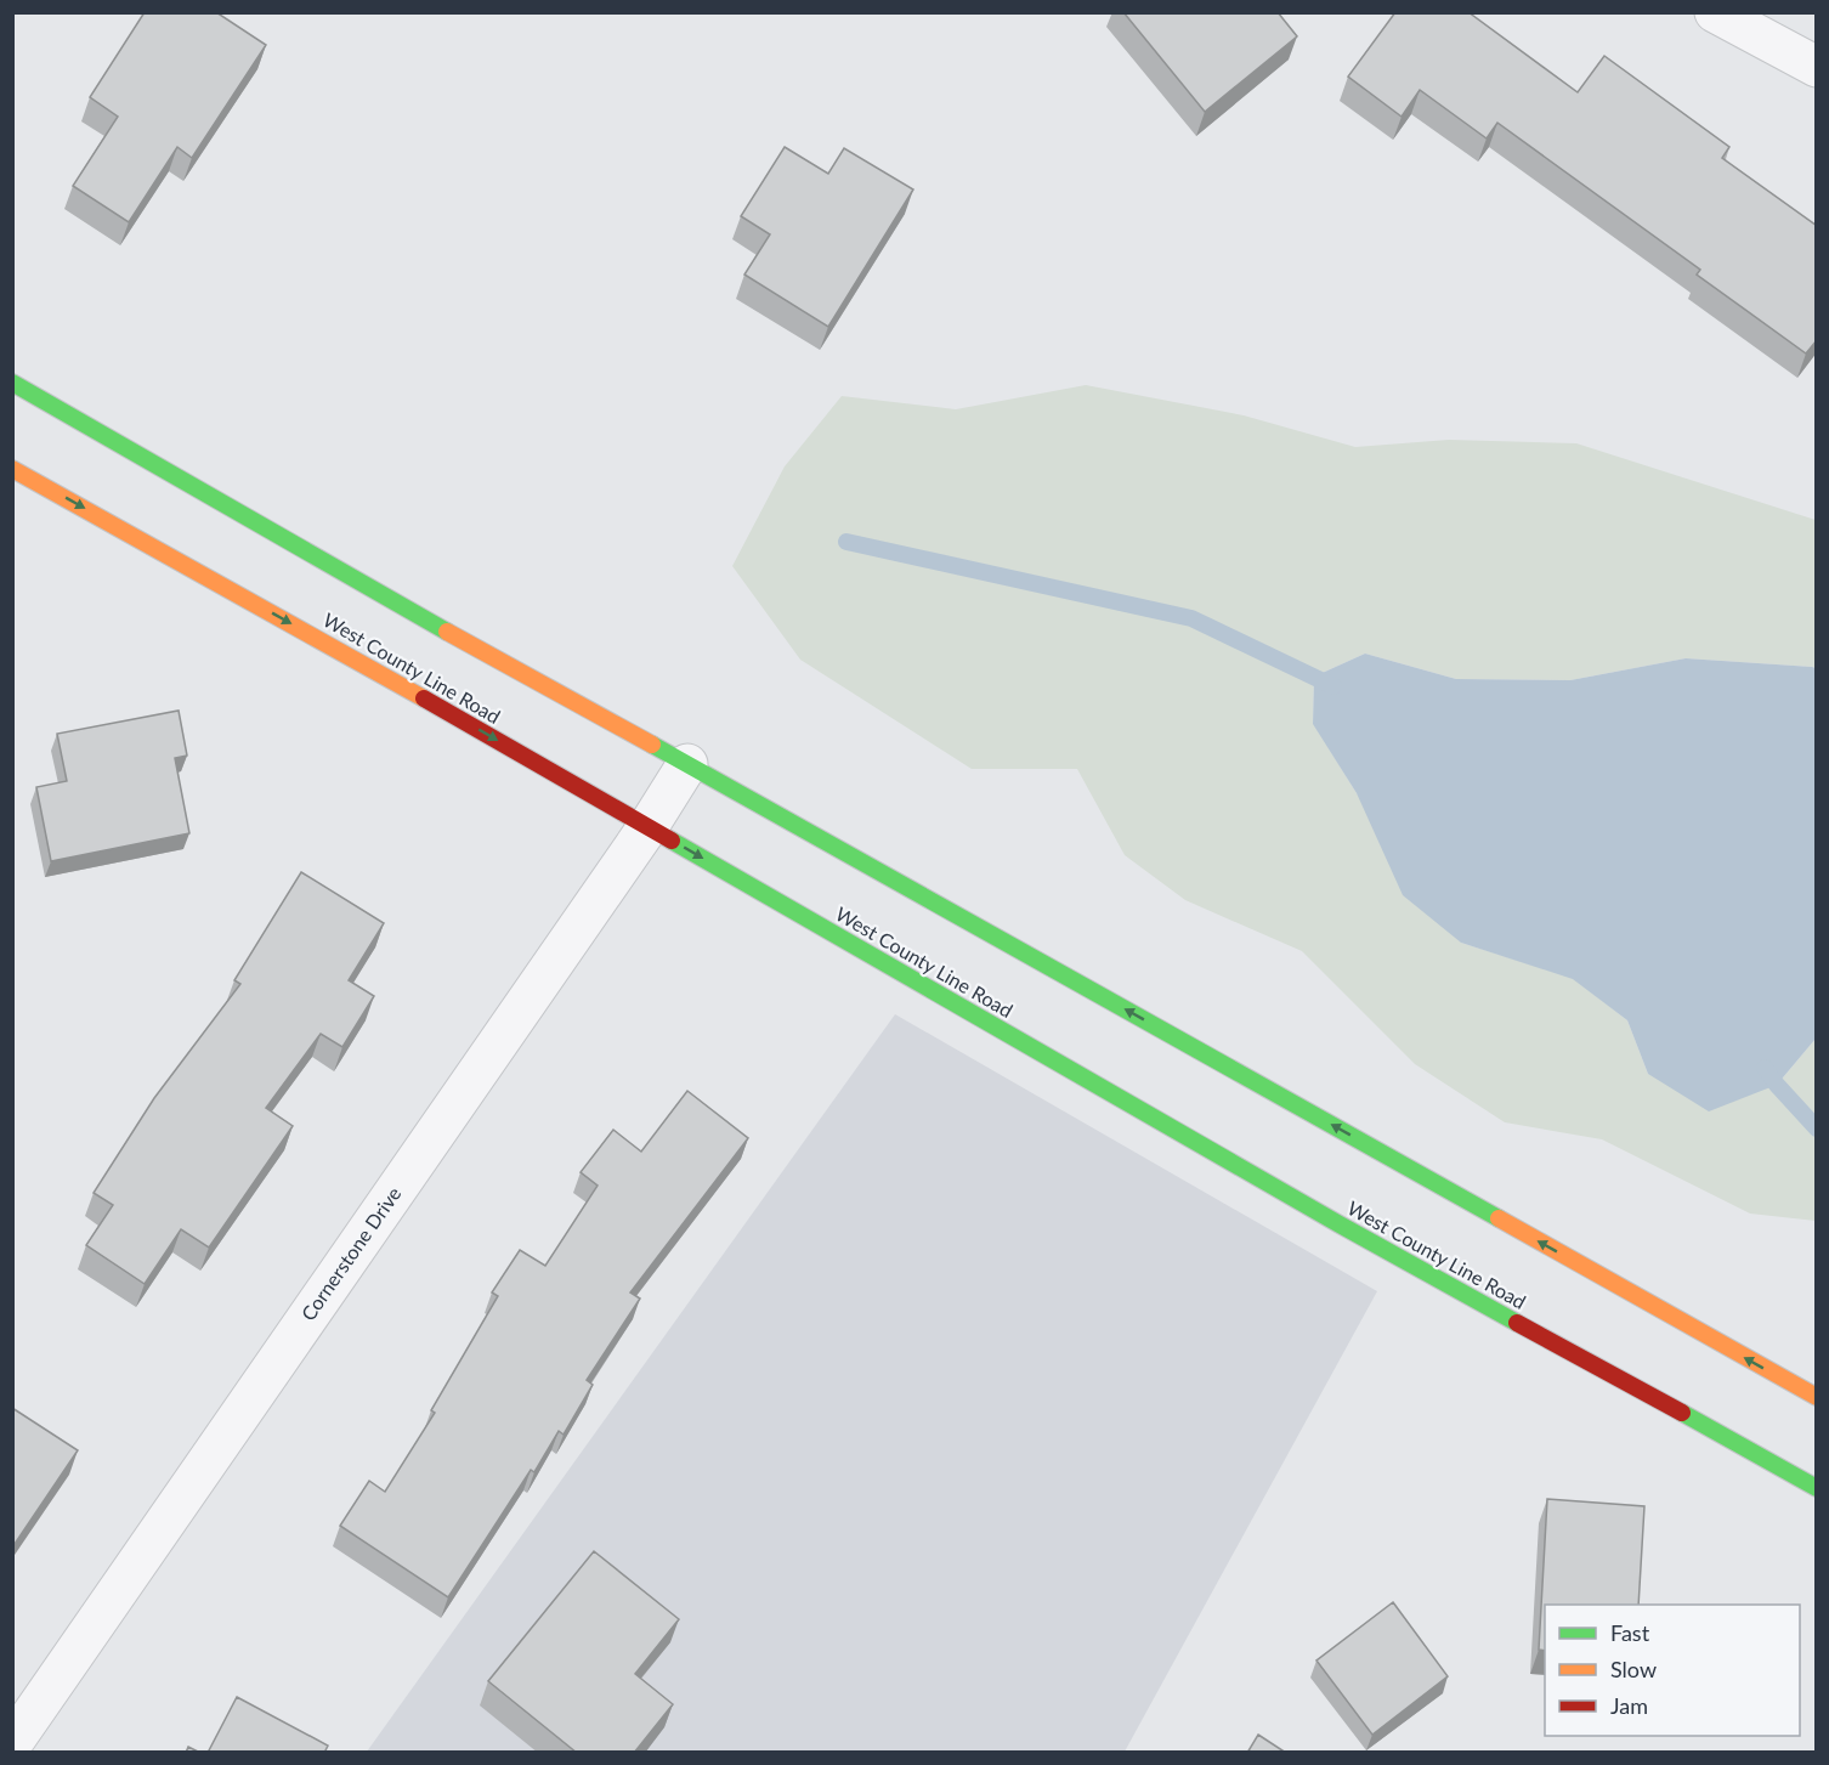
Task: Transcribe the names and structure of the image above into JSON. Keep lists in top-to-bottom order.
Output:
{
  "streets": {
    "main road": ["West County Line Road"],
    "street": ["Cornerstone Drive"]
  },
  "crossings": [
    ["West County Line Road", "Cornerstone Drive"]
  ],
  "legend": ["Fast", "Slow", "Jam"]
}
